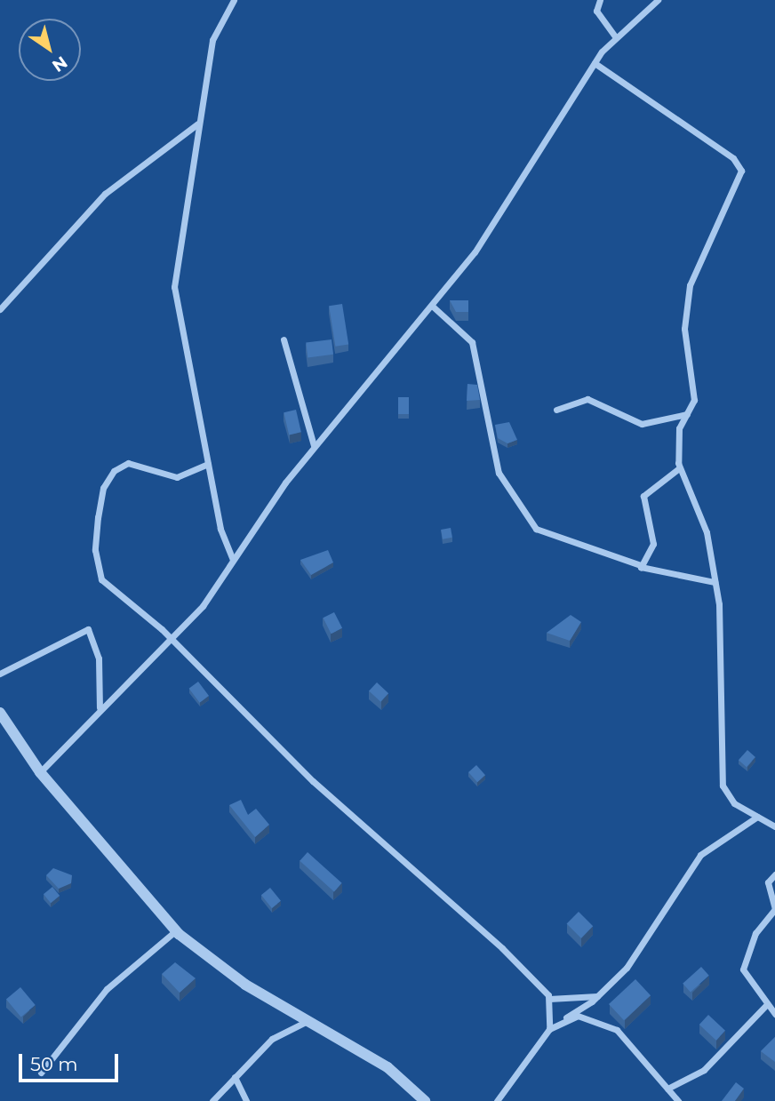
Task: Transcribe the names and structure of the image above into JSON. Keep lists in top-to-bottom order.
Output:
{
  "scale_bar": "50 m",
  "north": "bottom right"
}
